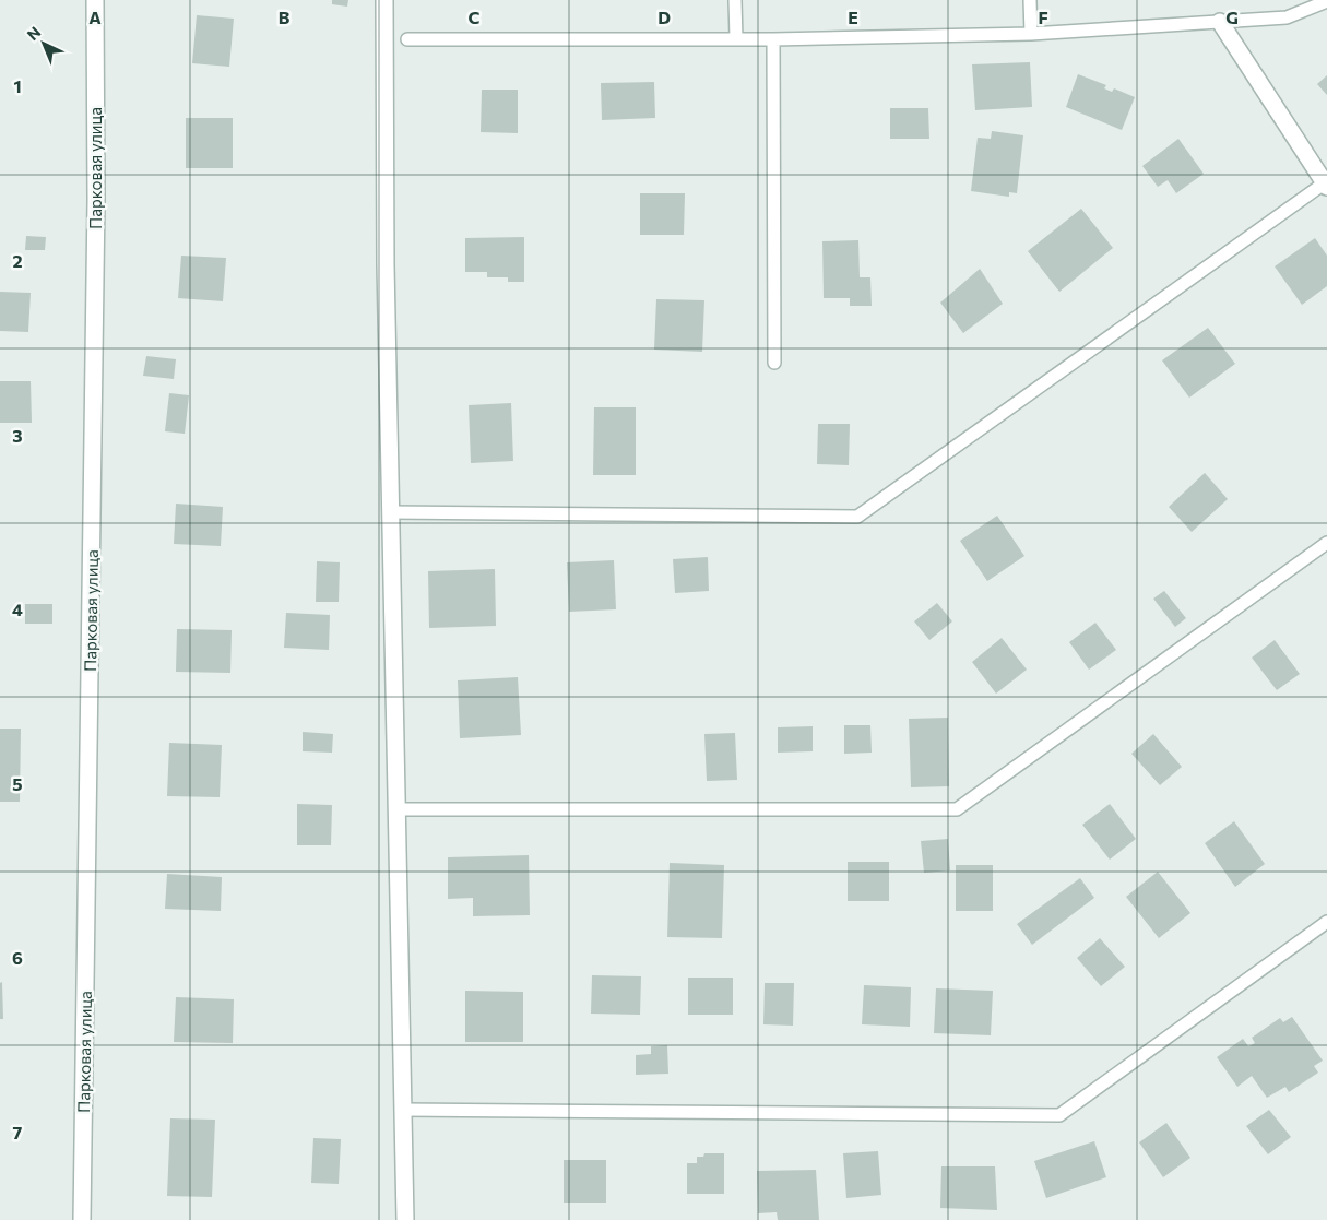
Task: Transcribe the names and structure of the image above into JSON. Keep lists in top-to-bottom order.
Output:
{
  "streets": {
    "street": ["Парковая улица"]
  },
  "north": "top left",
  "grid": {
    "columns": [
      "A",
      "B",
      "C",
      "D",
      "E",
      "F",
      "G"
    ],
    "rows": [
      "1",
      "2",
      "3",
      "4",
      "5",
      "6",
      "7"
    ]
  }
}
